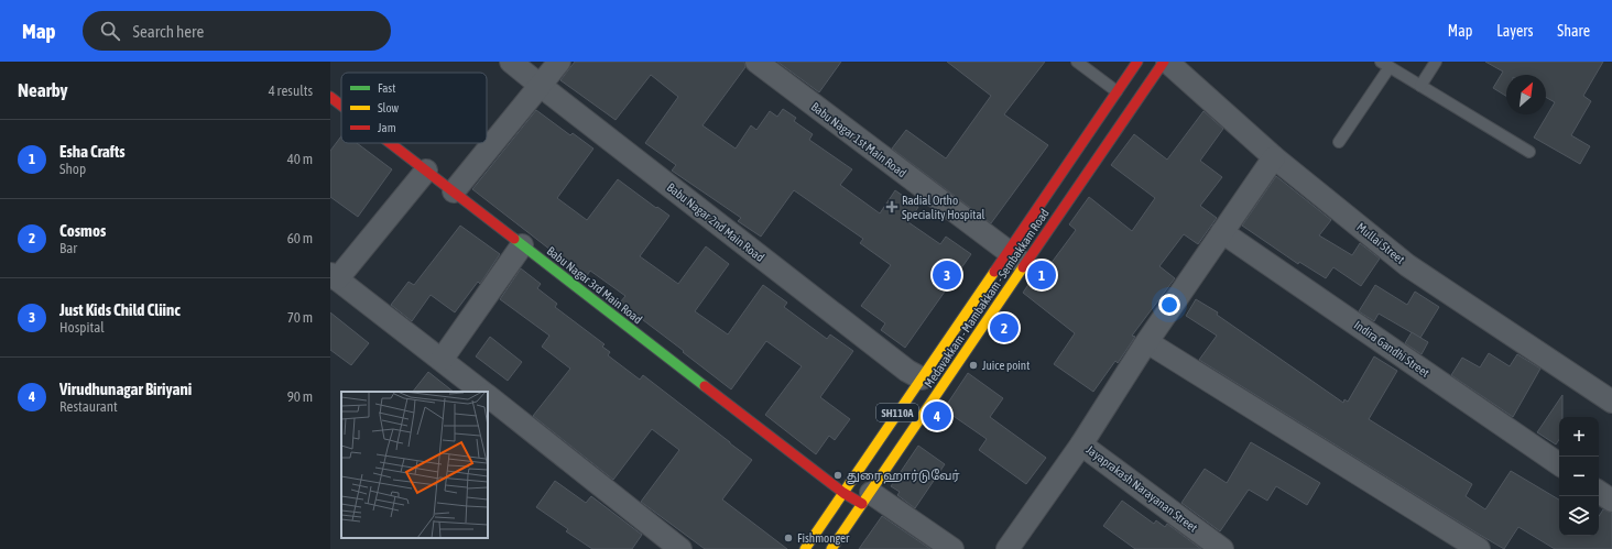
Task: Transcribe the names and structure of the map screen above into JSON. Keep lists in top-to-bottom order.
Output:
{
  "streets": {
    "main road": ["Babu Nagar 3rd Main Road", "Medavakkam - Mambakkam - Sembakkam Road", "SH110A"],
    "street": [
      "Babu Nagar 1st Main Road",
      "Babu Nagar 2nd Main Road",
      "Mullai Street",
      "Indira Gandhi Street",
      "Jayaprakash Narayanan Street"
    ]
  },
  "crossings": [
    ["Babu Nagar 1st Main Road", "Medavakkam - Mambakkam - Sembakkam Road"],
    ["Babu Nagar 2nd Main Road", "Medavakkam - Mambakkam - Sembakkam Road"],
    ["Mullai Street", "Medavakkam - Mambakkam - Sembakkam Road"],
    ["Babu Nagar 3rd Main Road", "Medavakkam - Mambakkam - Sembakkam Road"]
  ],
  "places": {
    "health": ["Radial Ortho Speciality Hospital"],
    "other": ["Juice point", "துரை ஹார்டுவேர்", "Fishmonger"]
  },
  "legend": ["Fast", "Slow", "Jam"],
  "north": "top right",
  "page": {
    "header": "Map",
    "search": "Search here",
    "nav": ["Map", "Layers", "Share"],
    "heading": ["Nearby", "4 results"],
    "list": [
      {
        "mark": "1",
        "name": "Esha Crafts",
        "note": "Shop",
        "value": "40 m"
      },
      {
        "mark": "2",
        "name": "Cosmos",
        "note": "Bar",
        "value": "60 m"
      },
      {
        "mark": "3",
        "name": "Just Kids Child Cliinc",
        "note": "Hospital",
        "value": "70 m"
      },
      {
        "mark": "4",
        "name": "Virudhunagar Biriyani",
        "note": "Restaurant",
        "value": "90 m"
      }
    ],
    "pins": [
      "1",
      "3",
      "2",
      "4"
    ],
    "map_buttons": ["+", "−"]
  }
}
